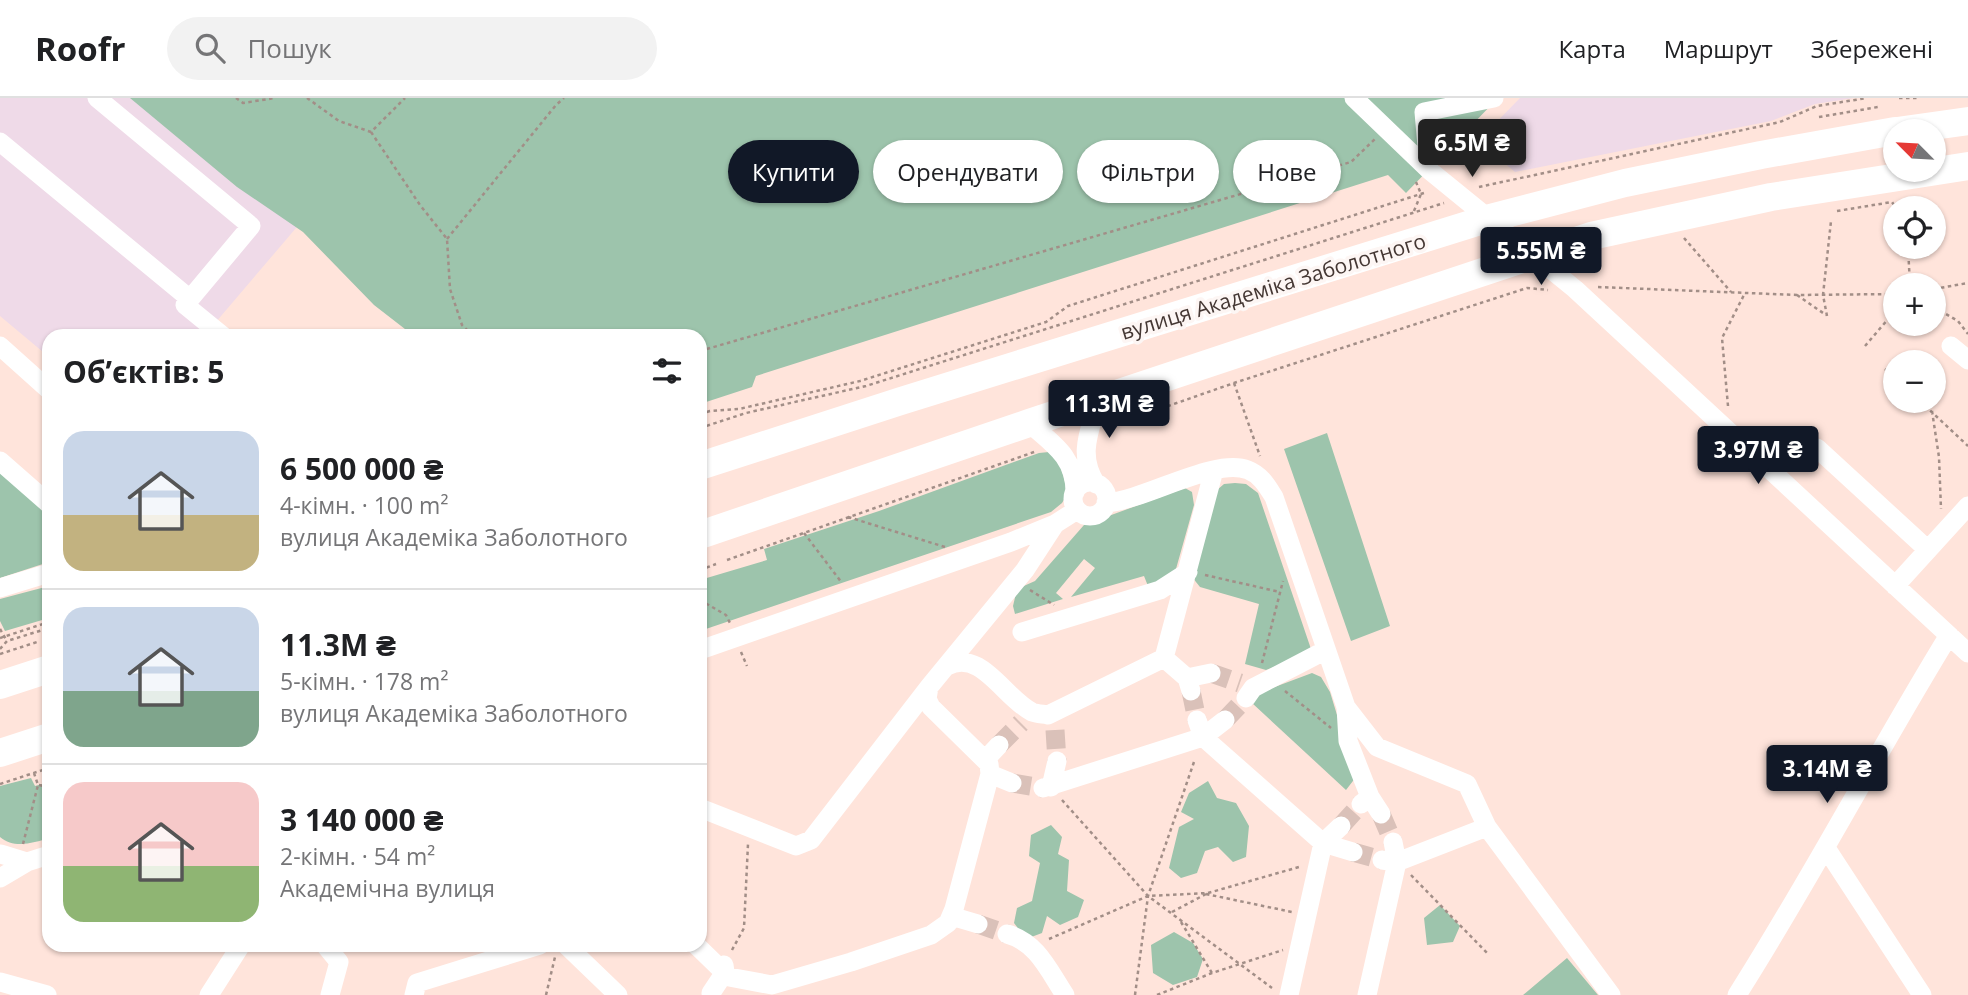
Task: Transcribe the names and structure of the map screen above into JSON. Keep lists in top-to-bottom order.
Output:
{
  "streets": {
    "highway": ["вулиця Академіка Заболотного"]
  },
  "north": "top left",
  "page": {
    "header": "Roofr",
    "search": "Пошук",
    "nav": ["Карта", "Маршрут", "Збережені"],
    "map_buttons": ["+", "−"],
    "price": [
      "6.5M ₴",
      "5.55M ₴",
      "11.3M ₴",
      "3.97M ₴",
      "3.14M ₴"
    ],
    "chip": [
      "Купити",
      "Орендувати",
      "Фільтри",
      "Нове"
    ],
    "heading": "Об’єктів: 5",
    "list": [
      {
        "name": "6 500 000 ₴",
        "note": "4-кімн. · 100 m² · вулиця Академіка Заболотного"
      },
      {
        "name": "11.3M ₴",
        "note": "5-кімн. · 178 m² · вулиця Академіка Заболотного"
      },
      {
        "name": "3 140 000 ₴",
        "note": "2-кімн. · 54 m² · Академічна вулиця"
      }
    ]
  }
}
